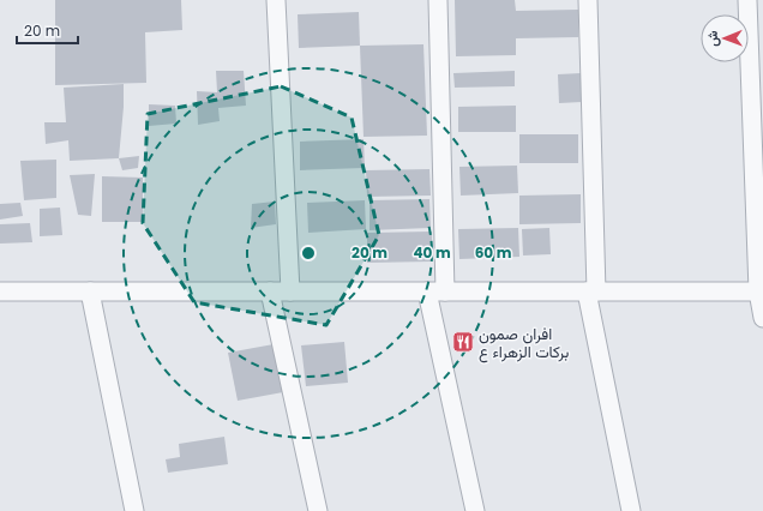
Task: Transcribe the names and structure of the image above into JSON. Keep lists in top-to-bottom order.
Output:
{
  "places": {
    "restaurant": ["افران صمون بركات الزهراء ع"]
  },
  "scale_bar": "20 m",
  "north": "left",
  "rings": ["20 m", "40 m", "60 m"]
}
